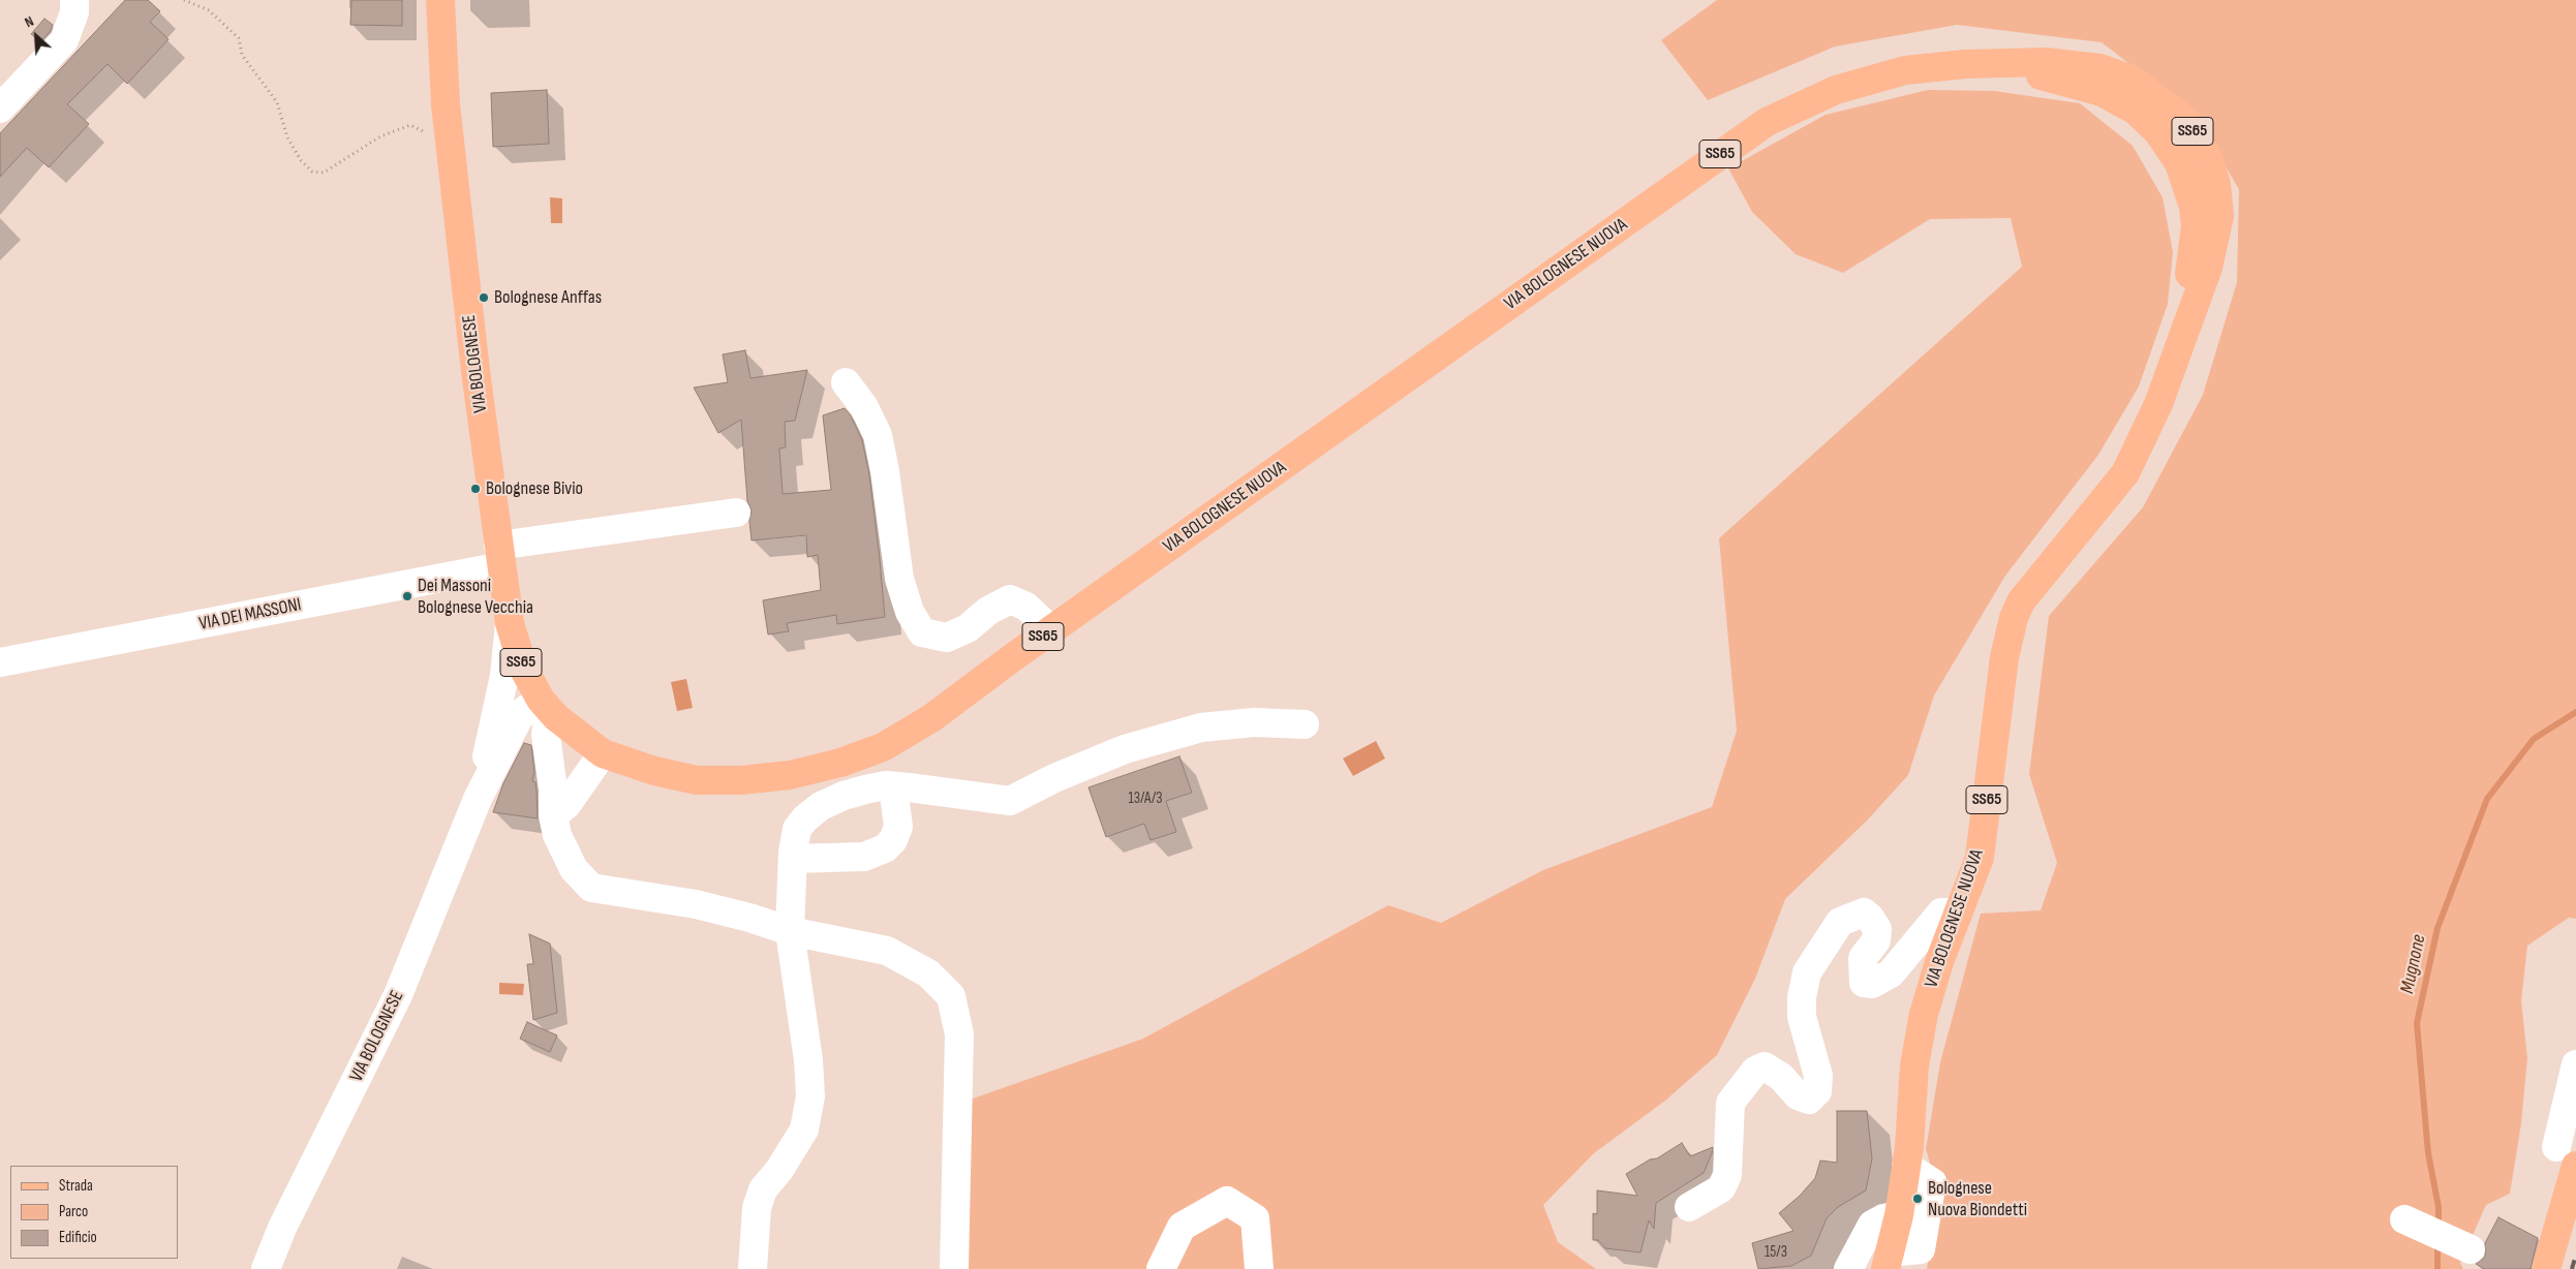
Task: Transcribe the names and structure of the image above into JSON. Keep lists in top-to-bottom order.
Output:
{
  "streets": {
    "main road": ["SS65", "VIA BOLOGNESE NUOVA", "VIA BOLOGNESE"],
    "street": ["VIA DEI MASSONI"]
  },
  "crossings": [
    ["VIA BOLOGNESE NUOVA", "VIA BOLOGNESE"],
    ["VIA BOLOGNESE", "VIA DEI MASSONI"]
  ],
  "water": ["Mugnone"],
  "places": [
    "Bolognese Anffas",
    "Bolognese Bivio",
    "Dei Massoni Bolognese Vecchia",
    "Bolognese Nuova Biondetti"
  ],
  "house_numbers": ["13/A/3", "15/3"],
  "legend": ["Strada", "Parco", "Edificio"],
  "north": "top left"
}
